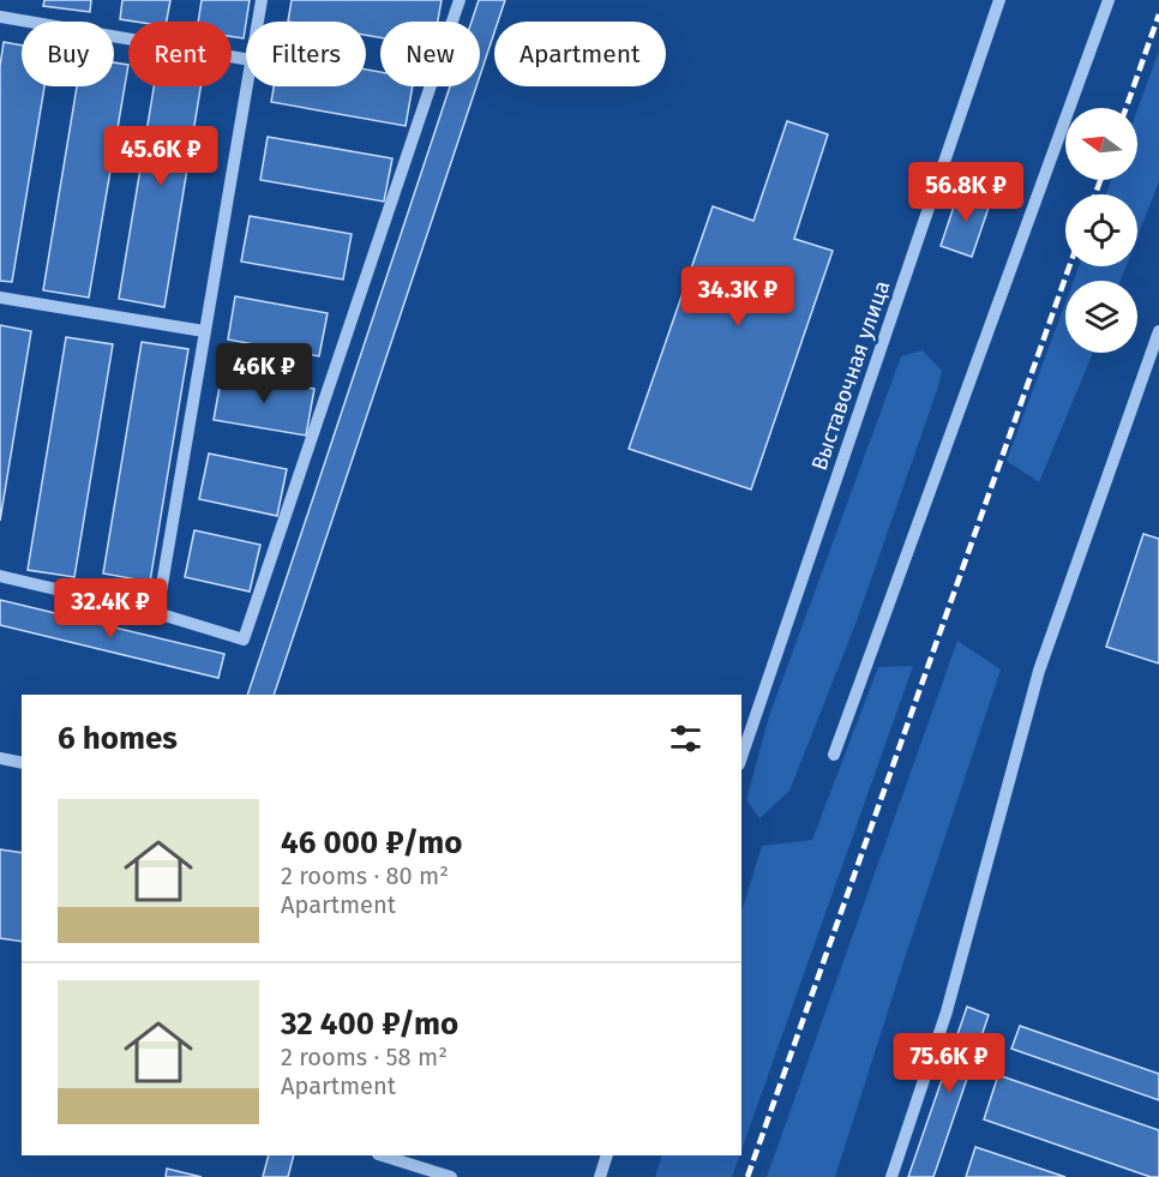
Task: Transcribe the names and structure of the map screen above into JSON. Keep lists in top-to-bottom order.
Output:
{
  "streets": {
    "street": ["Выставочная улица"]
  },
  "north": "left",
  "page": {
    "chip": [
      "Buy",
      "Rent",
      "Filters",
      "New",
      "Apartment"
    ],
    "price": [
      "45.6K ₽",
      "56.8K ₽",
      "34.3K ₽",
      "46K ₽",
      "32.4K ₽",
      "75.6K ₽"
    ],
    "heading": "6 homes",
    "list": [
      {
        "name": "46 000 ₽/mo",
        "note": "2 rooms · 80 m² · Apartment"
      },
      {
        "name": "32 400 ₽/mo",
        "note": "2 rooms · 58 m² · Apartment"
      }
    ]
  }
}
